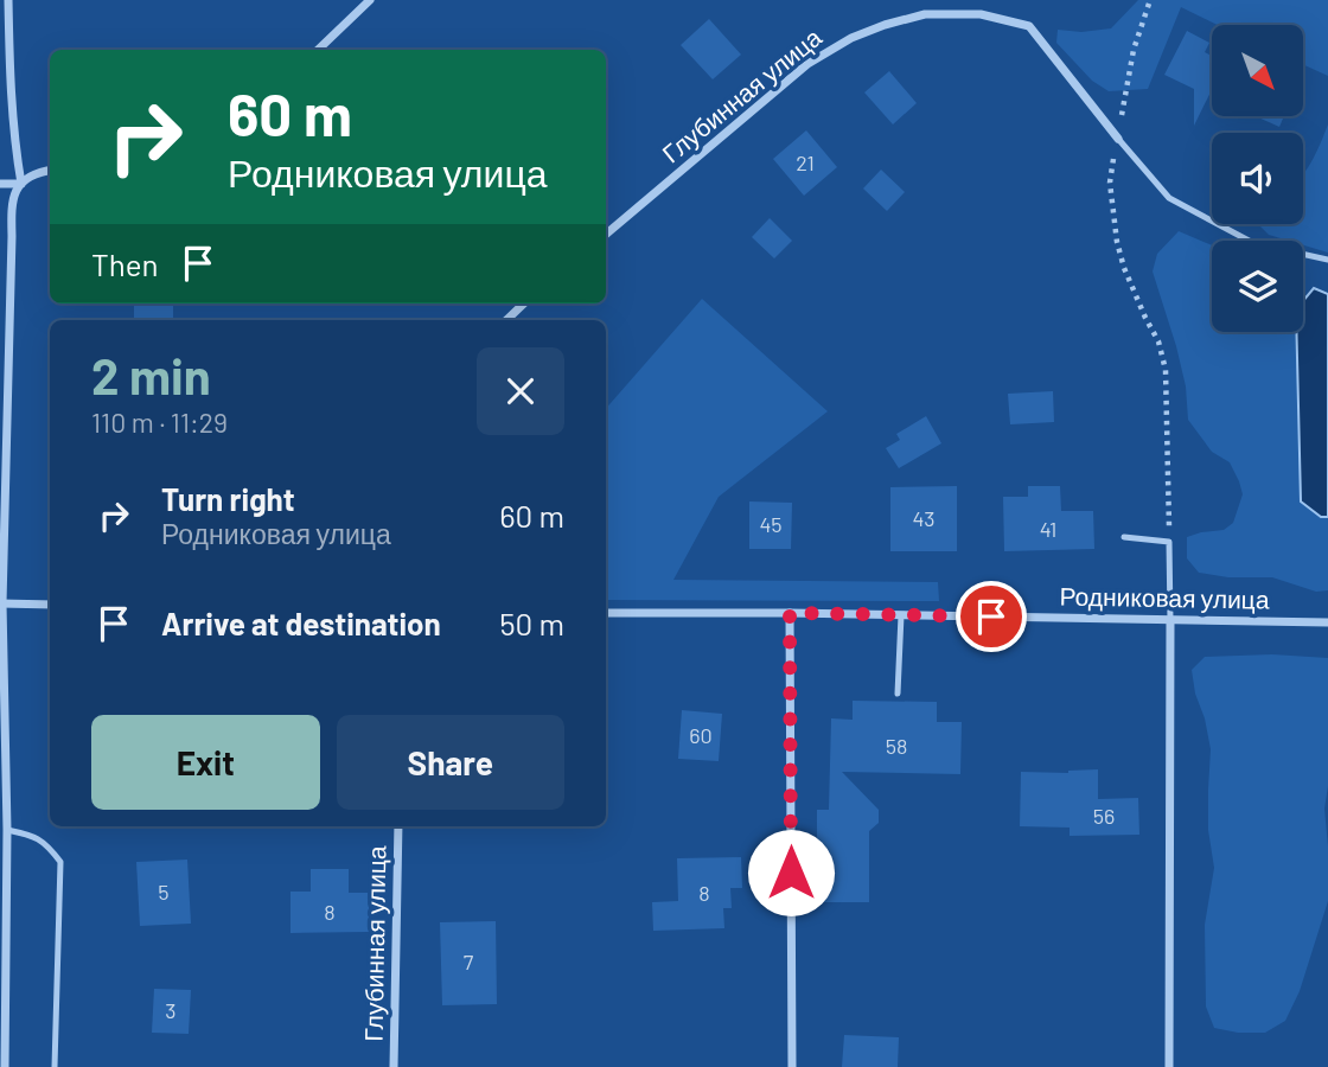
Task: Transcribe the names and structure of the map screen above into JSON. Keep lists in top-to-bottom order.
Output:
{
  "streets": {
    "street": ["Глубинная улица", "Родниковая улица"]
  },
  "house_numbers": [
    "21",
    "43",
    "45",
    "41",
    "60",
    "58",
    "56",
    "5",
    "8",
    "8",
    "7",
    "3"
  ],
  "north": "bottom right",
  "page": {
    "turn": ["60 m", "Родниковая улица"],
    "then": "Then",
    "heading": ["2 min", "110 m · 11:29"],
    "list": [
      {
        "name": "Turn right",
        "note": "Родниковая улица",
        "value": "60 m"
      },
      {
        "name": "Arrive at destination",
        "value": "50 m"
      }
    ],
    "buttons": ["Exit", "Share"]
  }
}
